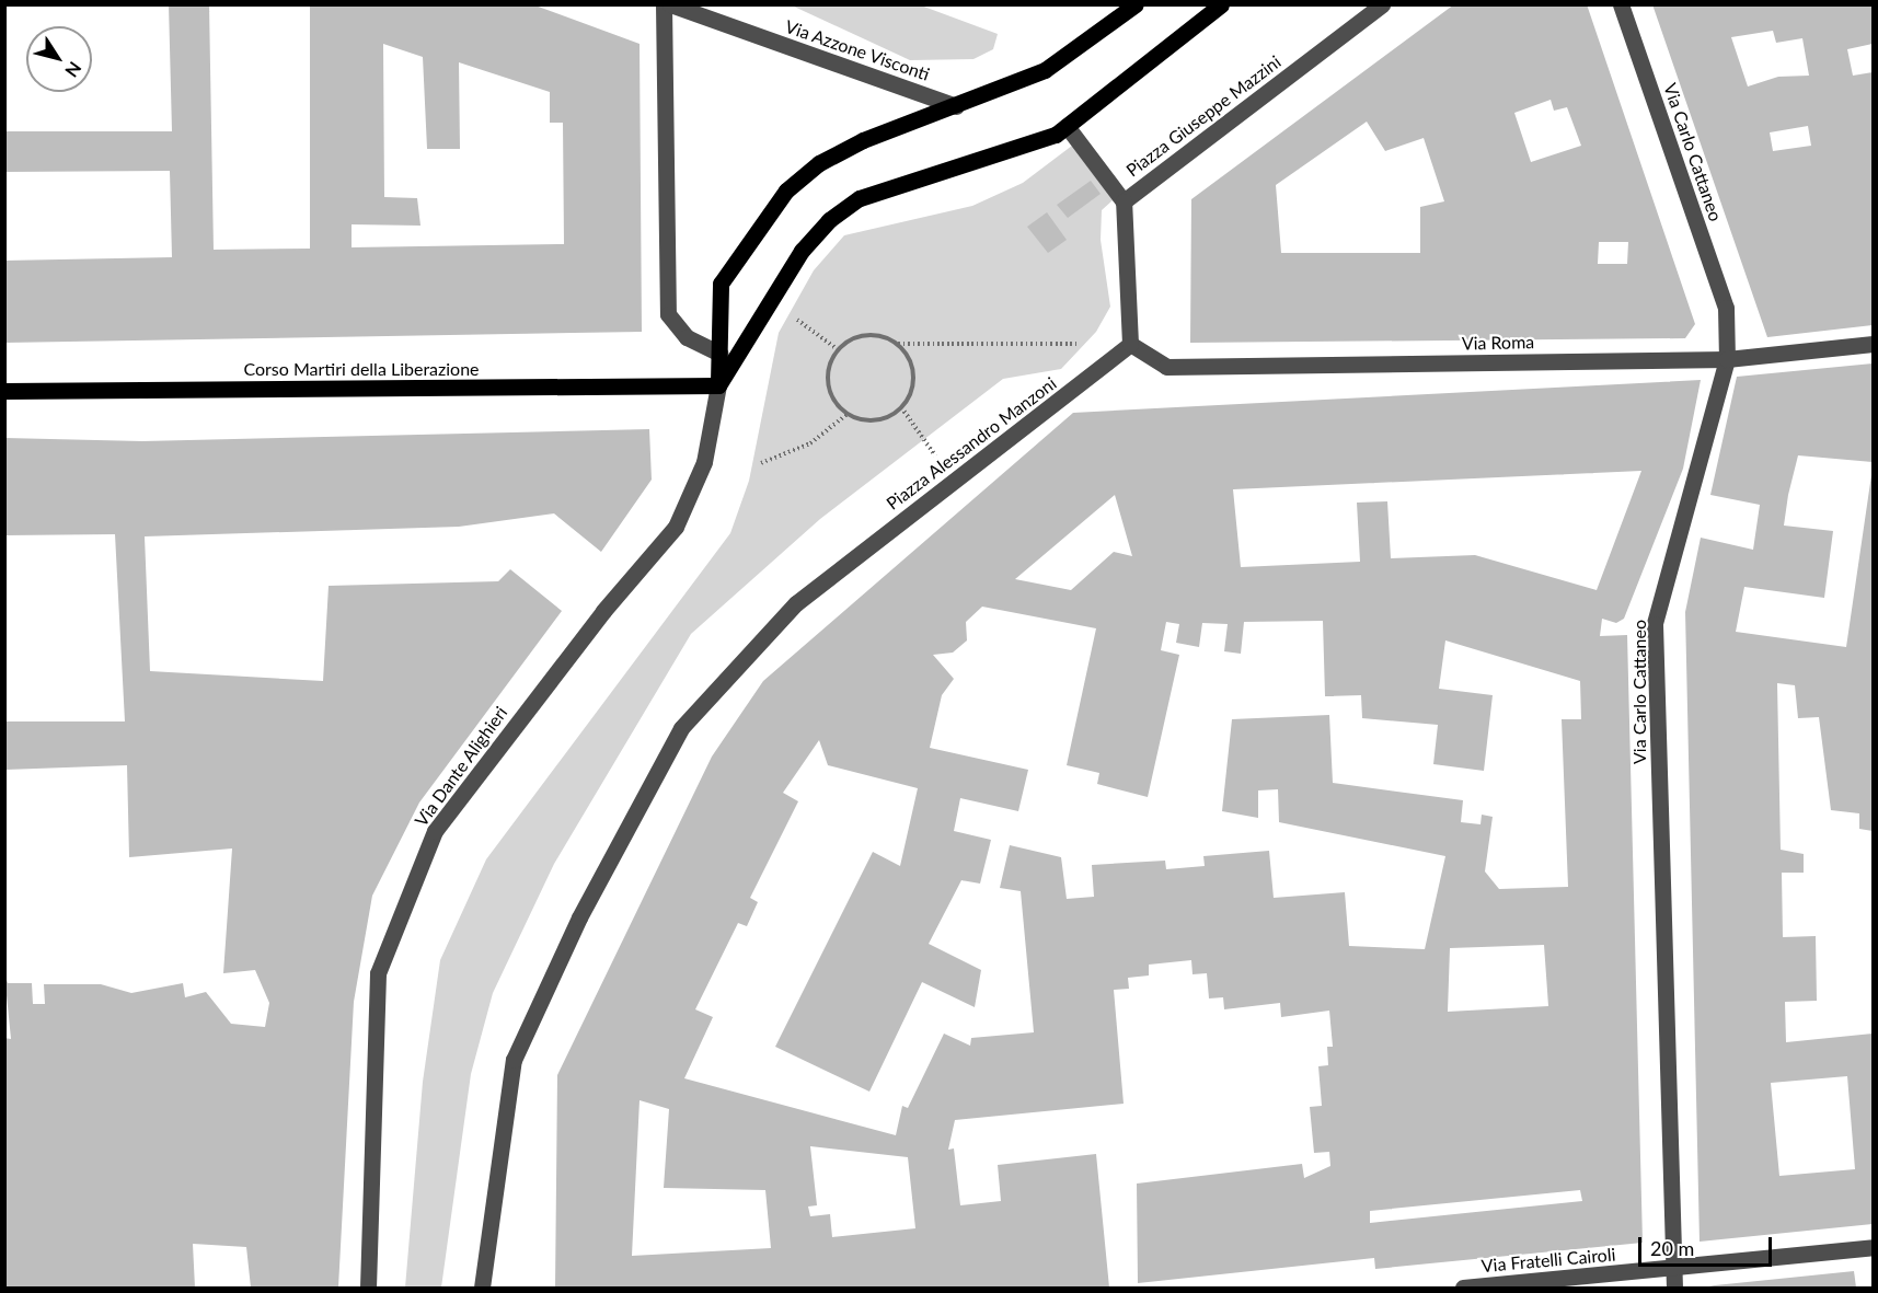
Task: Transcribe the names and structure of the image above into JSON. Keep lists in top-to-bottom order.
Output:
{
  "streets": {
    "main road": ["Corso Martiri della Liberazione"],
    "street": [
      "Via Azzone Visconti",
      "Piazza Giuseppe Mazzini",
      "Via Carlo Cattaneo",
      "Via Roma",
      "Piazza Alessandro Manzoni",
      "Via Dante Alighieri",
      "Via Fratelli Cairoli"
    ]
  },
  "crossings": [
    ["Via Carlo Cattaneo", "Via Roma"],
    ["Via Carlo Cattaneo", "Via Fratelli Cairoli"],
    ["Via Roma", "Piazza Alessandro Manzoni"],
    ["Corso Martiri della Liberazione", "Via Dante Alighieri"]
  ],
  "scale_bar": "20 m",
  "north": "bottom right"
}
